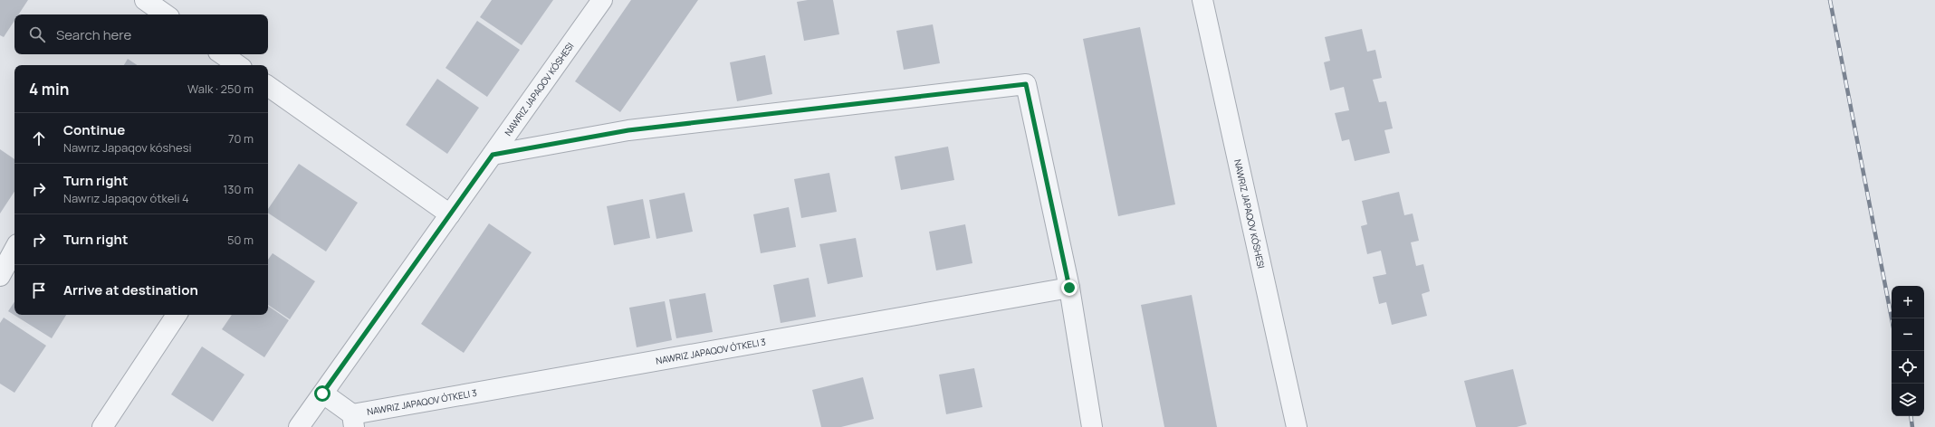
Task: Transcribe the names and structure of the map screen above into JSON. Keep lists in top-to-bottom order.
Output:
{
  "page": {
    "search": "Search here",
    "heading": ["4 min", "Walk · 250 m"],
    "list": [
      ["Continue", "Nawrız Japaqov kóshesi", "70 m"],
      ["Turn right", "Nawrız Japaqov ótkeli 4", "130 m"],
      ["Turn right", "50 m"],
      "Arrive at destination"
    ],
    "map_buttons": ["+", "−"]
  }
}
